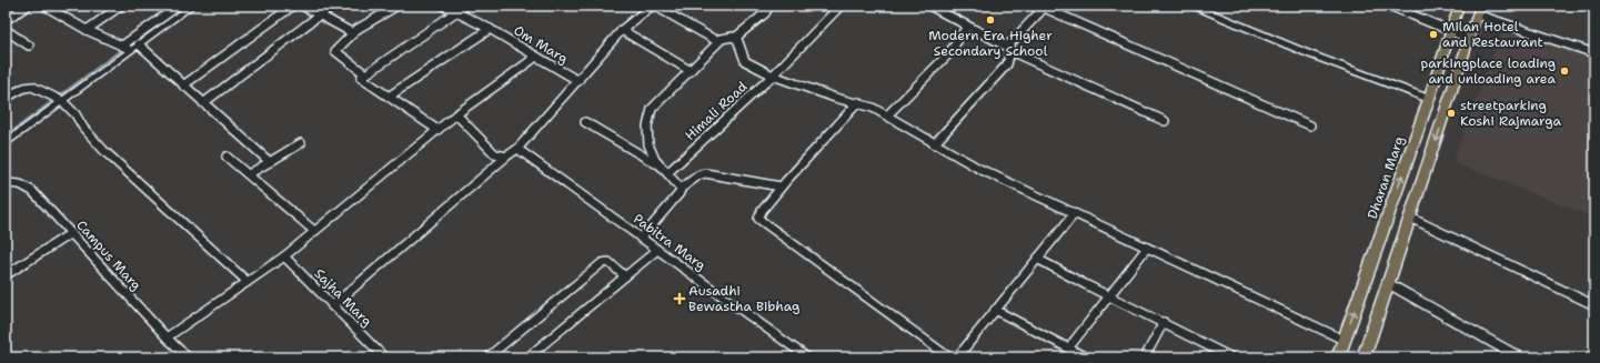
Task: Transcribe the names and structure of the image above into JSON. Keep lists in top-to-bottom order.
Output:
{
  "streets": {
    "main road": ["Dharan Marg"],
    "street": [
      "Om Marg",
      "Himali Road",
      "Pabitra Marg",
      "Campus Marg",
      "Sajha Marg"
    ]
  },
  "places": {
    "other": [
      "Modern Era Higher Secondary School",
      "Milan Hotel and Restaurant",
      "parkingplace loading and unloading area",
      "streetparking Koshi Rajmarga"
    ],
    "health": ["Ausadhi Bewastha Bibhag"]
  }
}
